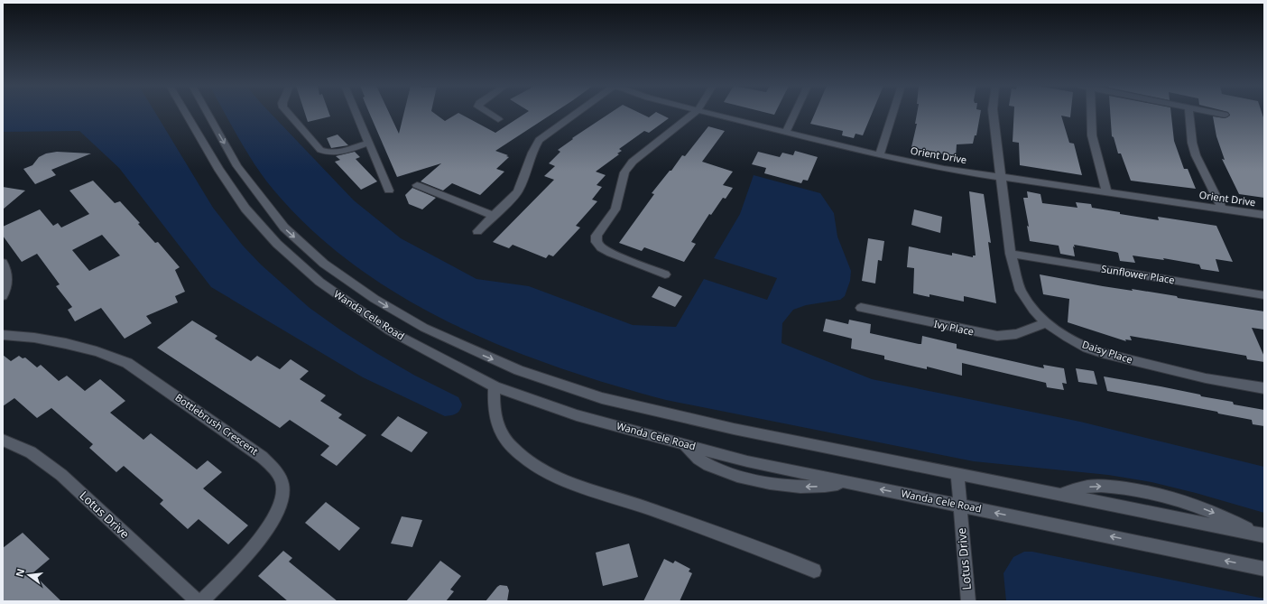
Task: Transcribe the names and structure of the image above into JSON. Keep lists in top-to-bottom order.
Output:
{
  "streets": {
    "street": [
      "Orient Drive",
      "Sunflower Place",
      "Wanda Cele Road",
      "Ivy Place",
      "Daisy Place",
      "Bottlebrush Crescent",
      "Lotus Drive"
    ]
  },
  "crossings": [
    ["Orient Drive", "Daisy Place"],
    ["Sunflower Place", "Daisy Place"],
    ["Wanda Cele Road", "Lotus Drive"],
    ["Ivy Place", "Daisy Place"]
  ],
  "north": "left"
}
